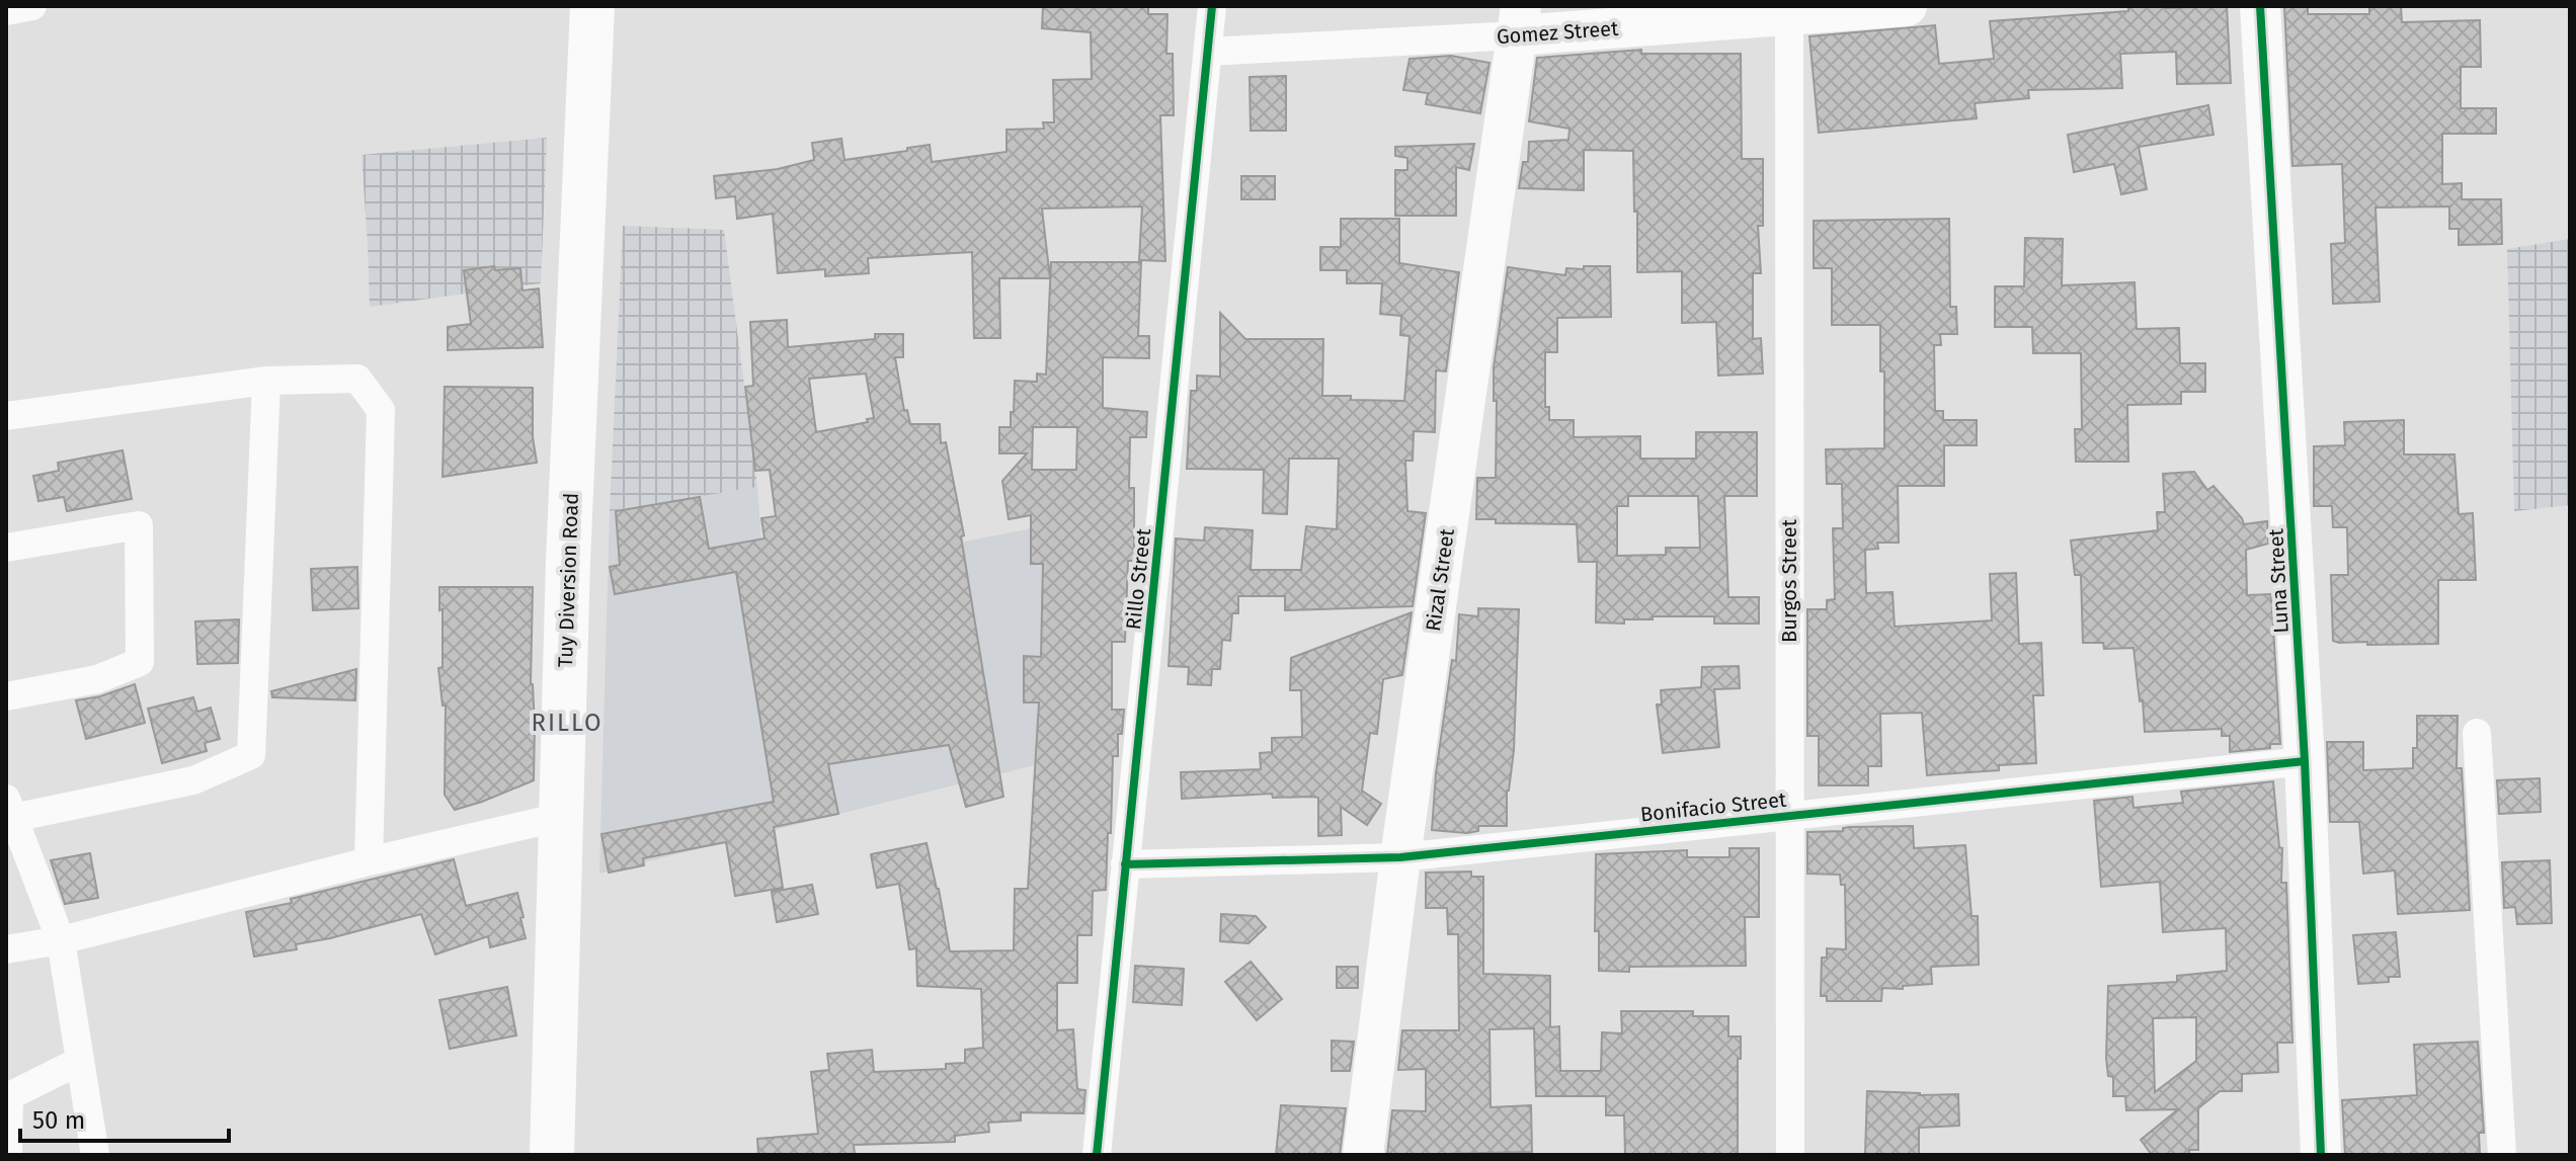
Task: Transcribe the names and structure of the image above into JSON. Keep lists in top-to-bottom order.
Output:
{
  "streets": {
    "main road": ["Tuy Diversion Road"],
    "street": [
      "Gomez Street",
      "Rillo Street",
      "Rizal Street",
      "Burgos Street",
      "Luna Street",
      "Bonifacio Street"
    ]
  },
  "crossings": [
    ["Gomez Street", "Rillo Street"],
    ["Gomez Street", "Rizal Street"],
    ["Gomez Street", "Burgos Street"],
    ["Rillo Street", "Bonifacio Street"],
    ["Rizal Street", "Bonifacio Street"],
    ["Burgos Street", "Bonifacio Street"],
    ["Luna Street", "Bonifacio Street"]
  ],
  "districts": ["RILLO"],
  "scale_bar": "50 m"
}
